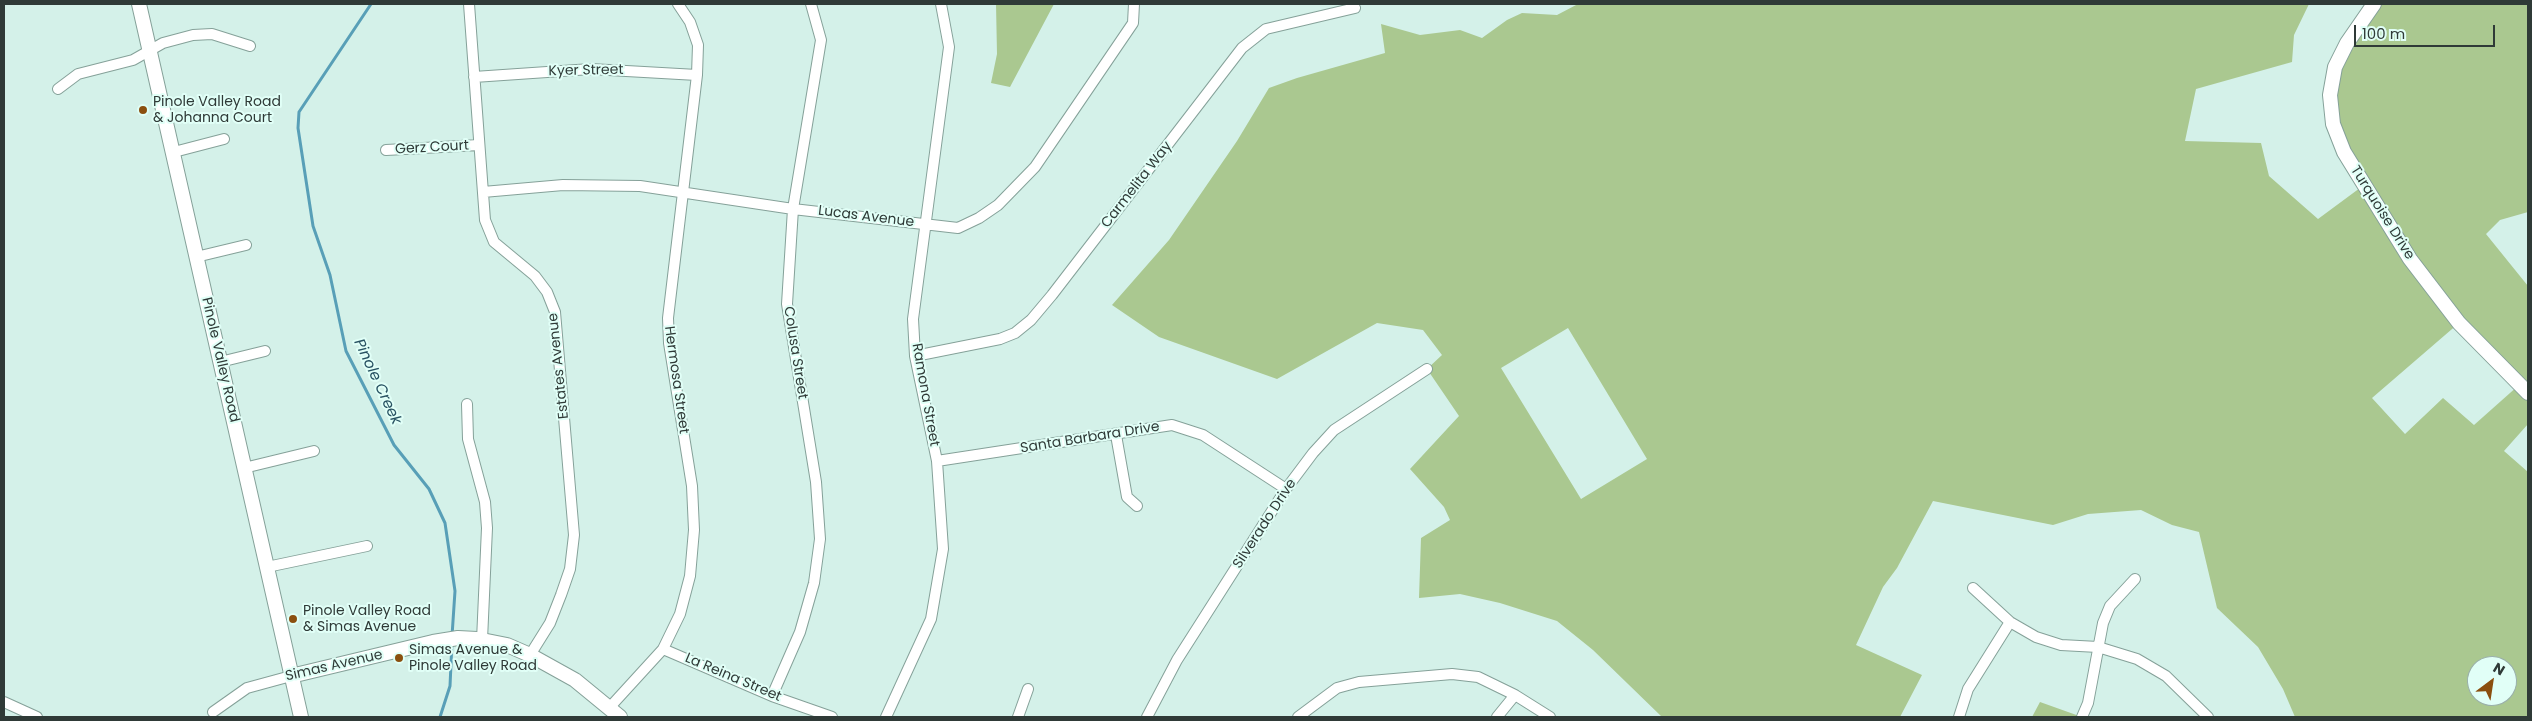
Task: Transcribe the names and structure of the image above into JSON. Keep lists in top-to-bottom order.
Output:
{
  "streets": {
    "street": [
      "Kyer Street",
      "Gerz Court",
      "Carmelita Way",
      "Turquoise Drive",
      "Lucas Avenue",
      "Colusa Street",
      "Pinole Valley Road",
      "Estates Avenue",
      "Hermosa Street",
      "Ramona Street",
      "Santa Barbara Drive",
      "Silverado Drive",
      "Simas Avenue",
      "La Reina Street"
    ]
  },
  "crossings": [
    ["Kyer Street", "Estates Avenue"],
    ["Kyer Street", "Hermosa Street"],
    ["Gerz Court", "Estates Avenue"],
    ["Carmelita Way", "Ramona Street"],
    ["Lucas Avenue", "Colusa Street"],
    ["Lucas Avenue", "Estates Avenue"],
    ["Lucas Avenue", "Hermosa Street"],
    ["Lucas Avenue", "Ramona Street"],
    ["Colusa Street", "La Reina Street"],
    ["Pinole Valley Road", "Simas Avenue"],
    ["Estates Avenue", "Simas Avenue"],
    ["Hermosa Street", "Simas Avenue"],
    ["Hermosa Street", "La Reina Street"],
    ["Ramona Street", "Santa Barbara Drive"],
    ["Santa Barbara Drive", "Silverado Drive"]
  ],
  "water": ["Pinole Creek"],
  "places": ["Pinole Valley Road & Johanna Court", "Pinole Valley Road & Simas Avenue", "Simas Avenue & Pinole Valley Road"],
  "scale_bar": "100 m",
  "north": "top right"
}
